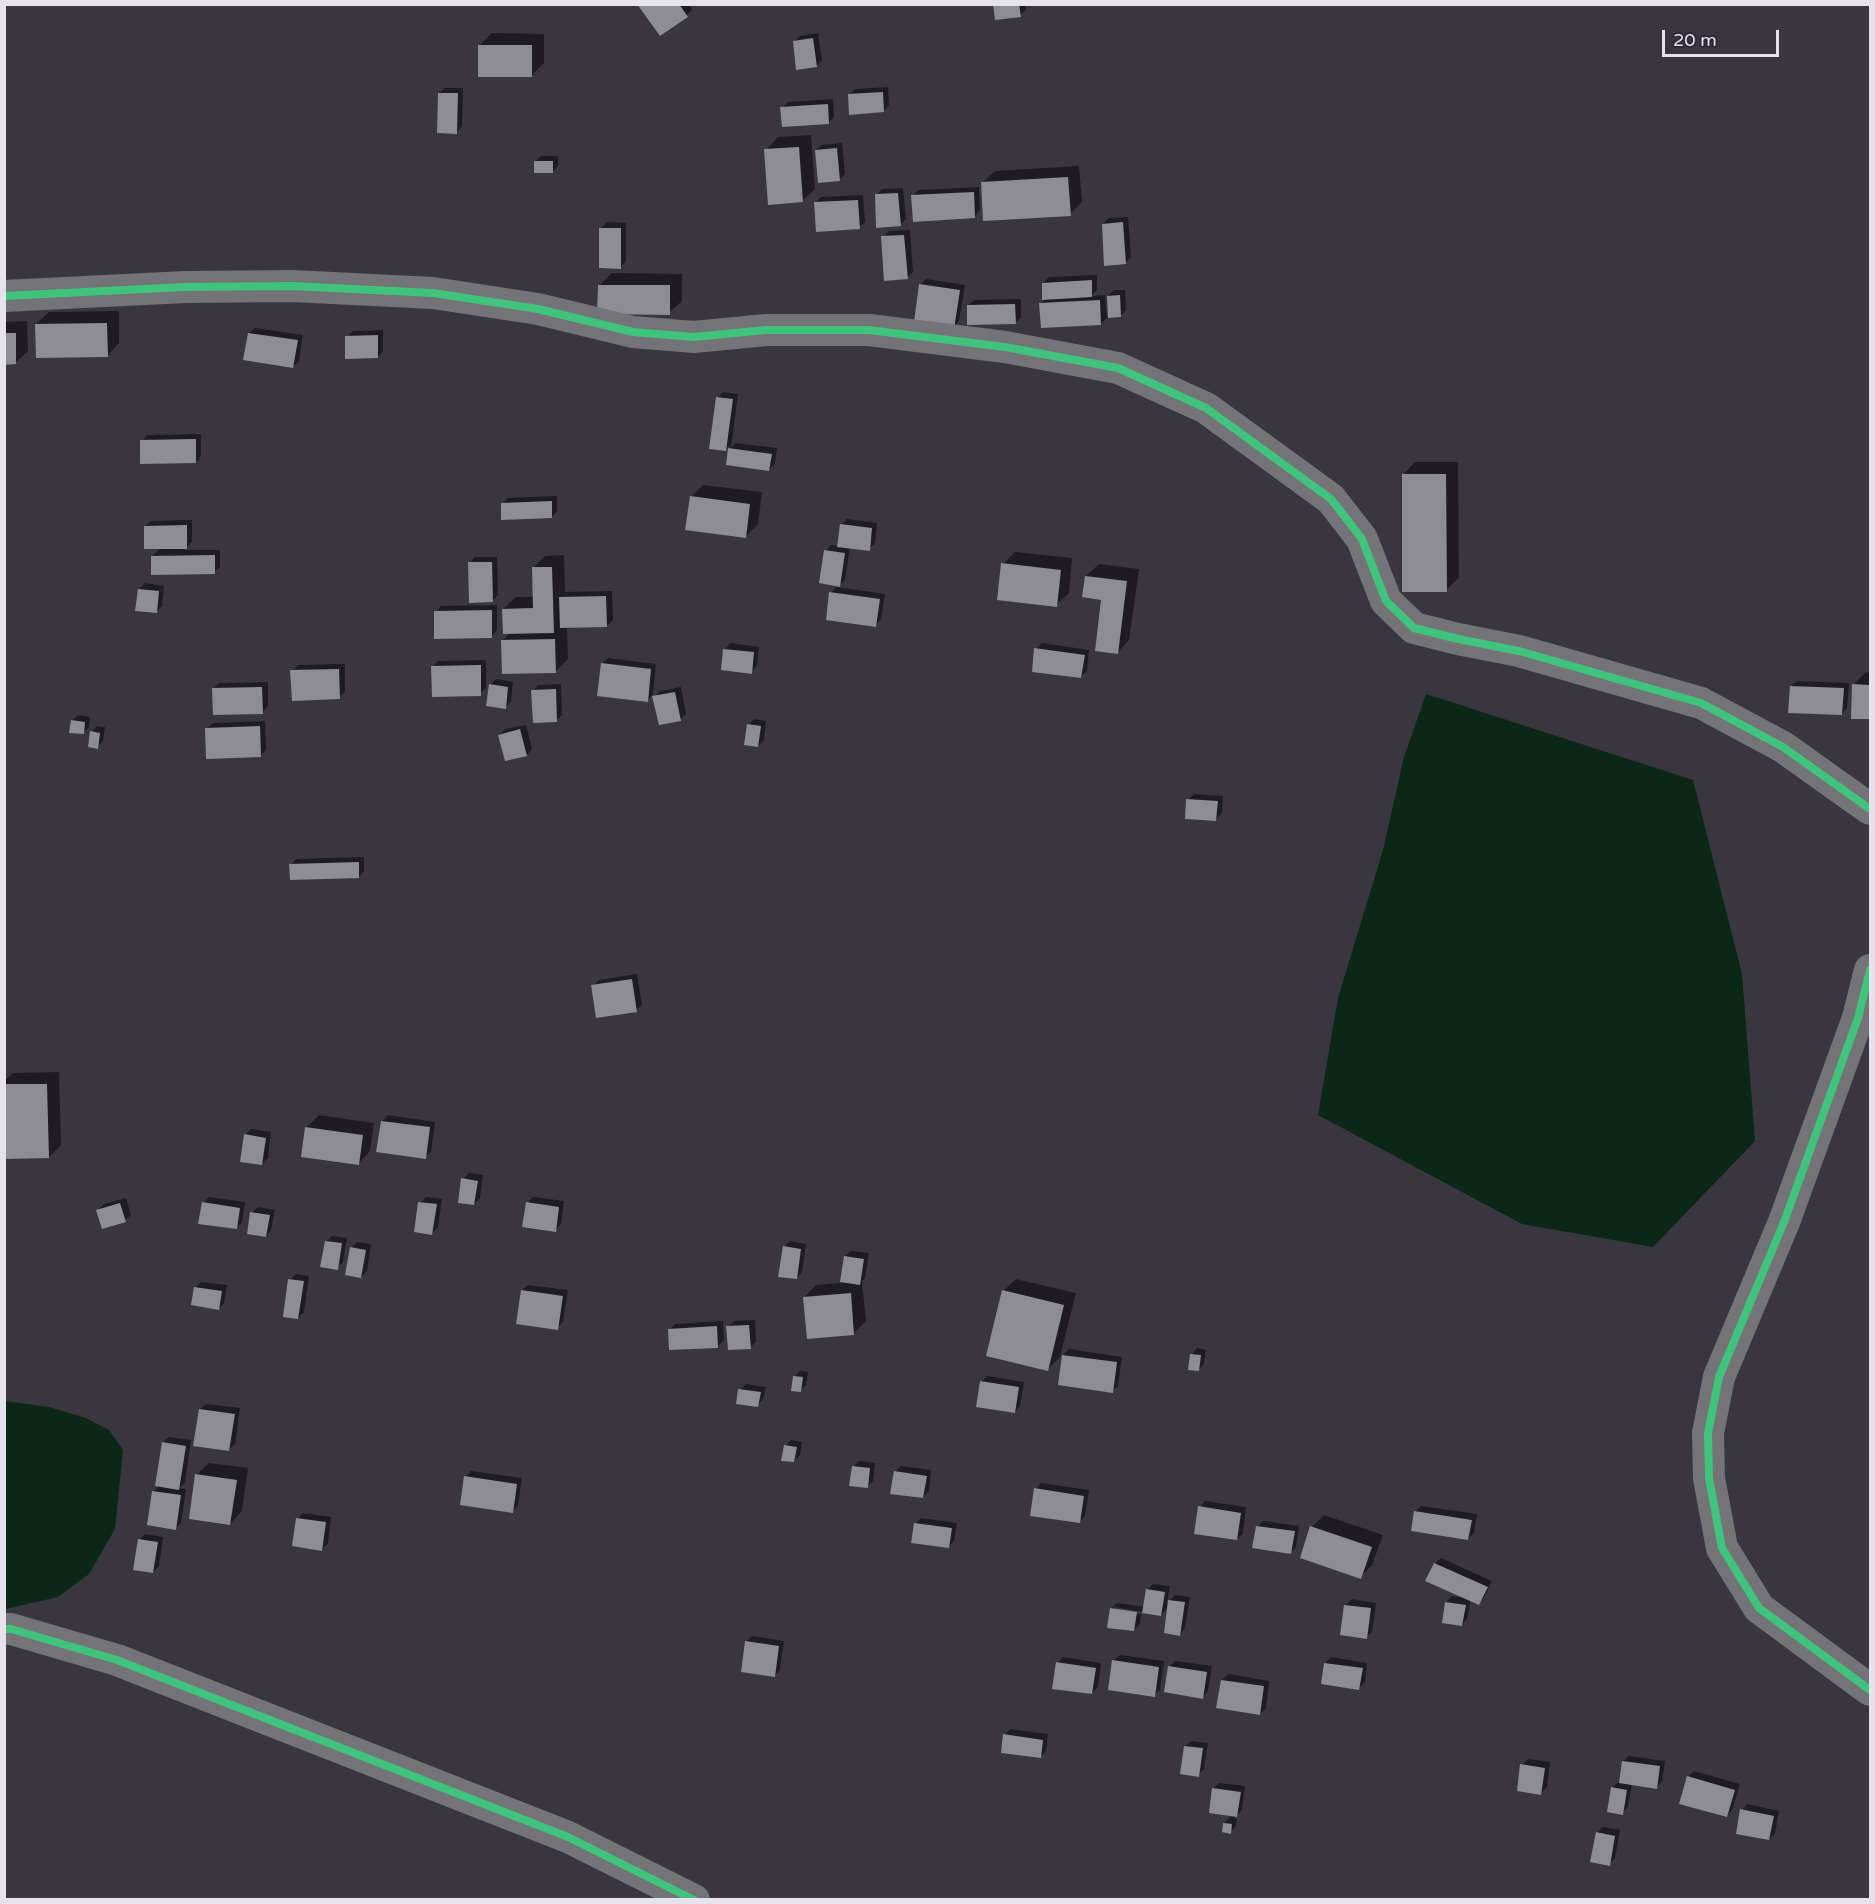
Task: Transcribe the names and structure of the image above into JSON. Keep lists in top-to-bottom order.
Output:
{
  "scale_bar": "20 m"
}
